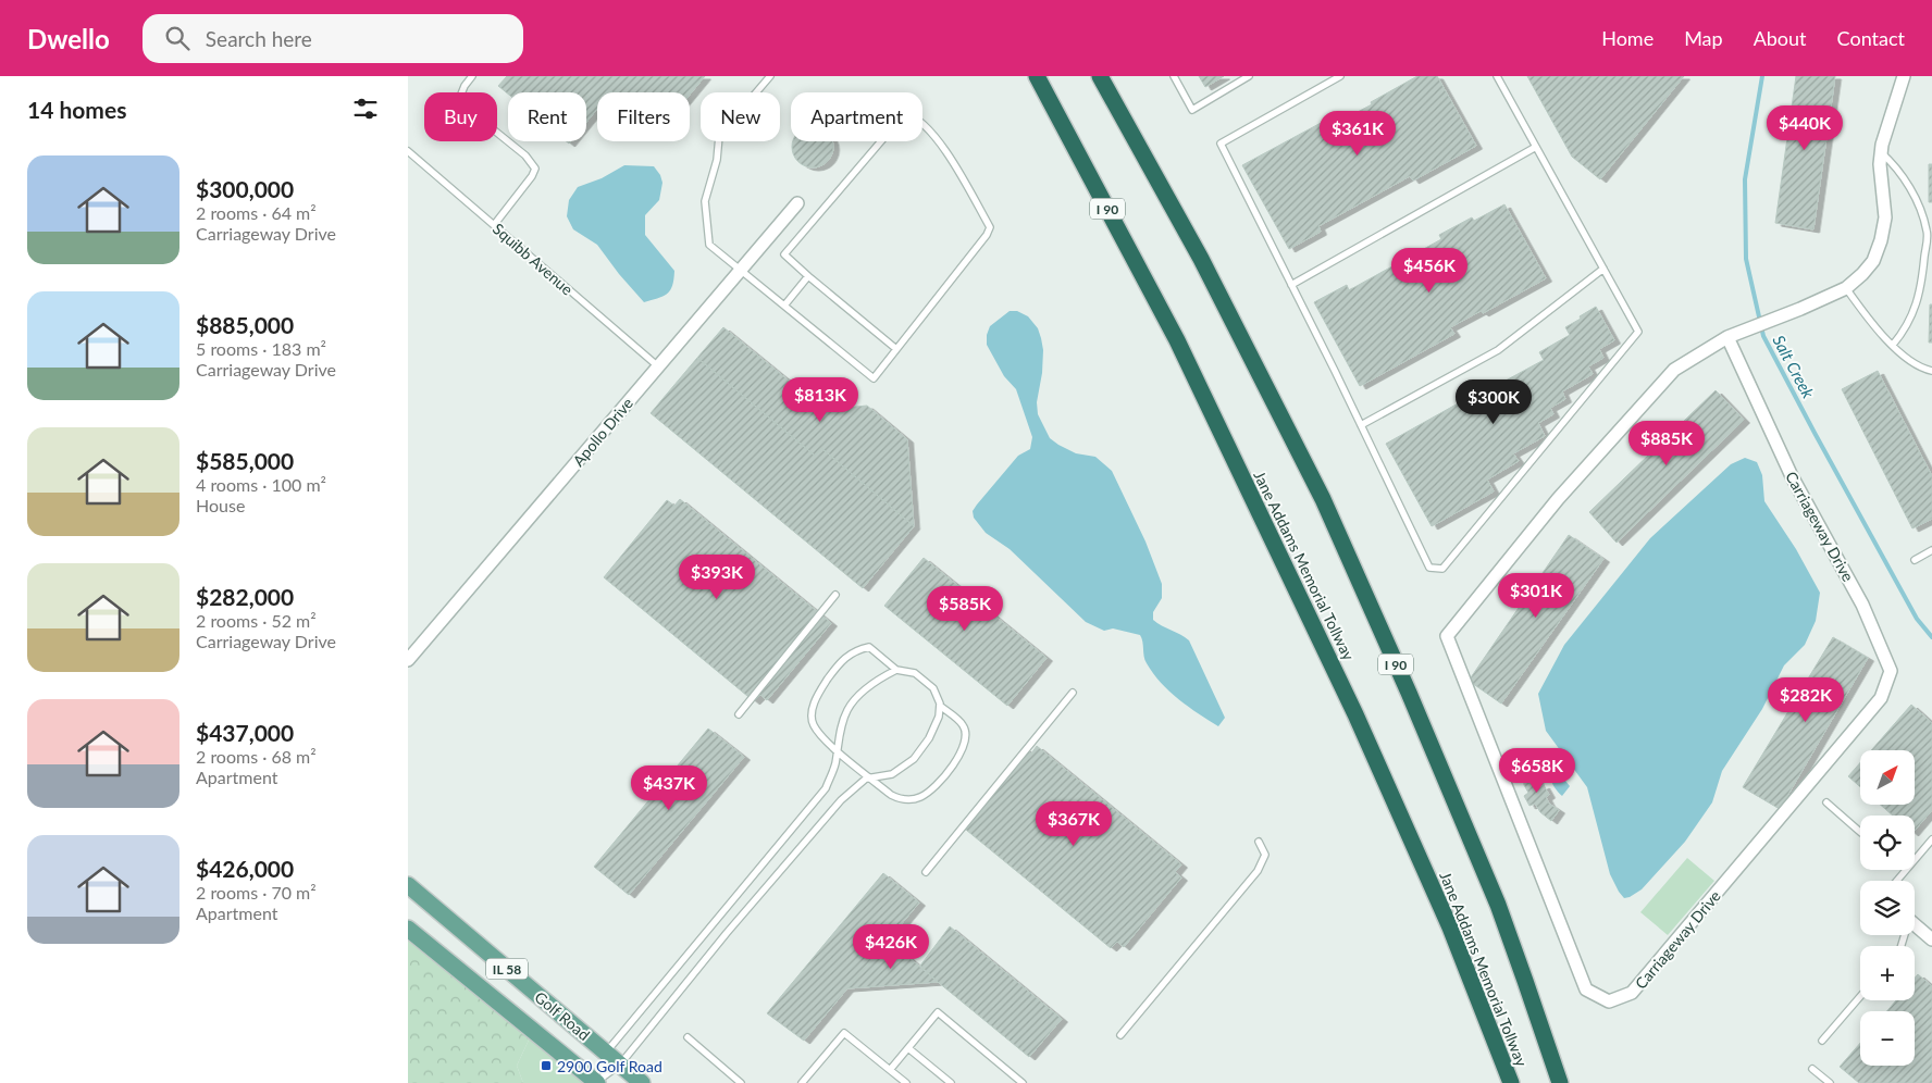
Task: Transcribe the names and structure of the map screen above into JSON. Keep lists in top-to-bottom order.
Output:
{
  "streets": {
    "highway": ["I 90", "Jane Addams Memorial Tollway"],
    "main road": ["IL 58", "Golf Road"],
    "street": ["Apollo Drive", "Carriageway Drive"],
    "lane": ["Squibb Avenue"]
  },
  "crossings": [
    ["Squibb Avenue", "Apollo Drive"]
  ],
  "water": ["Salt Creek"],
  "places": {
    "transit": ["2900 Golf Road"]
  },
  "north": "top right",
  "page": {
    "header": "Dwello",
    "search": "Search here",
    "nav": [
      "Home",
      "Map",
      "About",
      "Contact"
    ],
    "heading": "14 homes",
    "chip": [
      "Buy",
      "Rent",
      "Filters",
      "New",
      "Apartment"
    ],
    "price": [
      "$440K",
      "$361K",
      "$456K",
      "$813K",
      "$300K",
      "$885K",
      "$393K",
      "$301K",
      "$585K",
      "$282K",
      "$658K",
      "$437K",
      "$367K",
      "$426K"
    ],
    "list": [
      {
        "name": "$300,000",
        "note": "2 rooms · 64 m² · Carriageway Drive"
      },
      {
        "name": "$885,000",
        "note": "5 rooms · 183 m² · Carriageway Drive"
      },
      {
        "name": "$585,000",
        "note": "4 rooms · 100 m² · House"
      },
      {
        "name": "$282,000",
        "note": "2 rooms · 52 m² · Carriageway Drive"
      },
      {
        "name": "$437,000",
        "note": "2 rooms · 68 m² · Apartment"
      },
      {
        "name": "$426,000",
        "note": "2 rooms · 70 m² · Apartment"
      }
    ],
    "map_buttons": ["+", "−"]
  }
}
